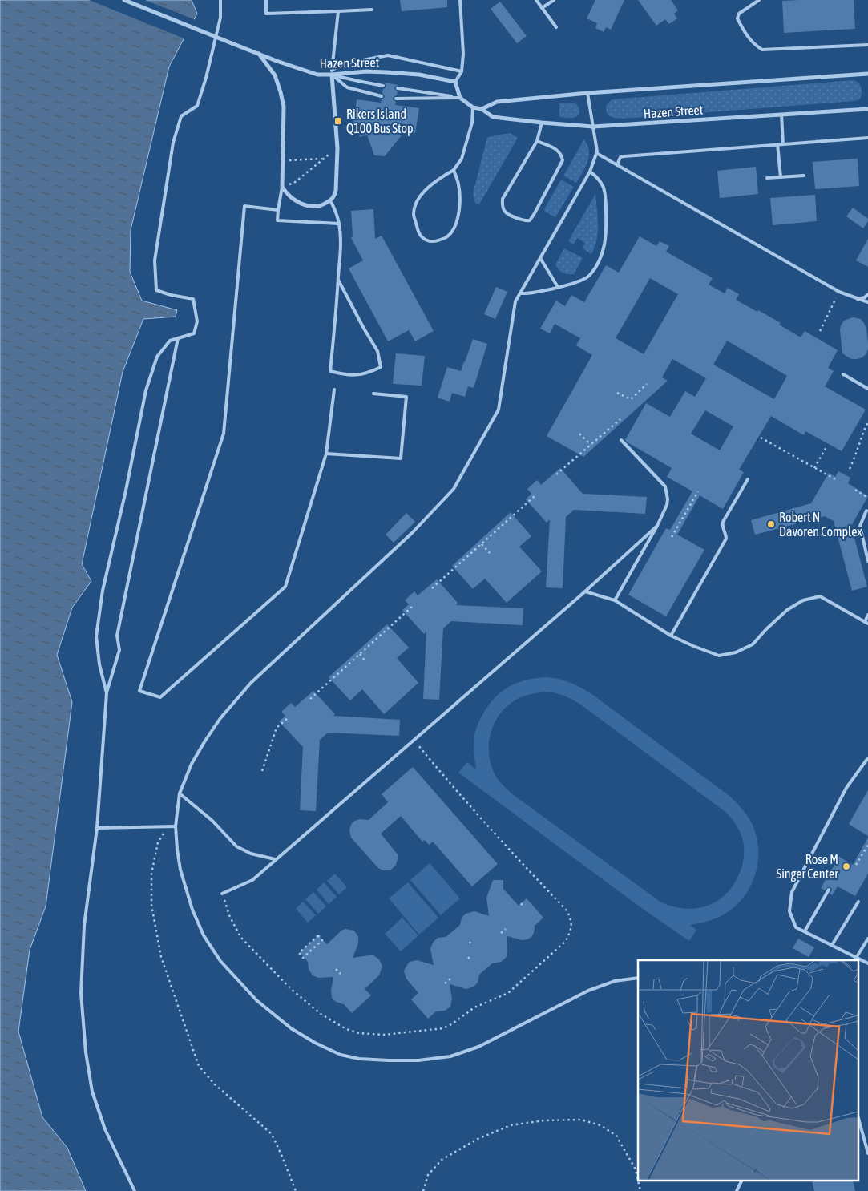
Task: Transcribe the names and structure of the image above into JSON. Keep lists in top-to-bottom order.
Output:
{
  "streets": {
    "street": ["Hazen Street"]
  },
  "places": {
    "transit": ["Rikers Island Q100 Bus Stop"],
    "other": ["Robert N Davoren Complex", "Rose M Singer Center"]
  }
}
